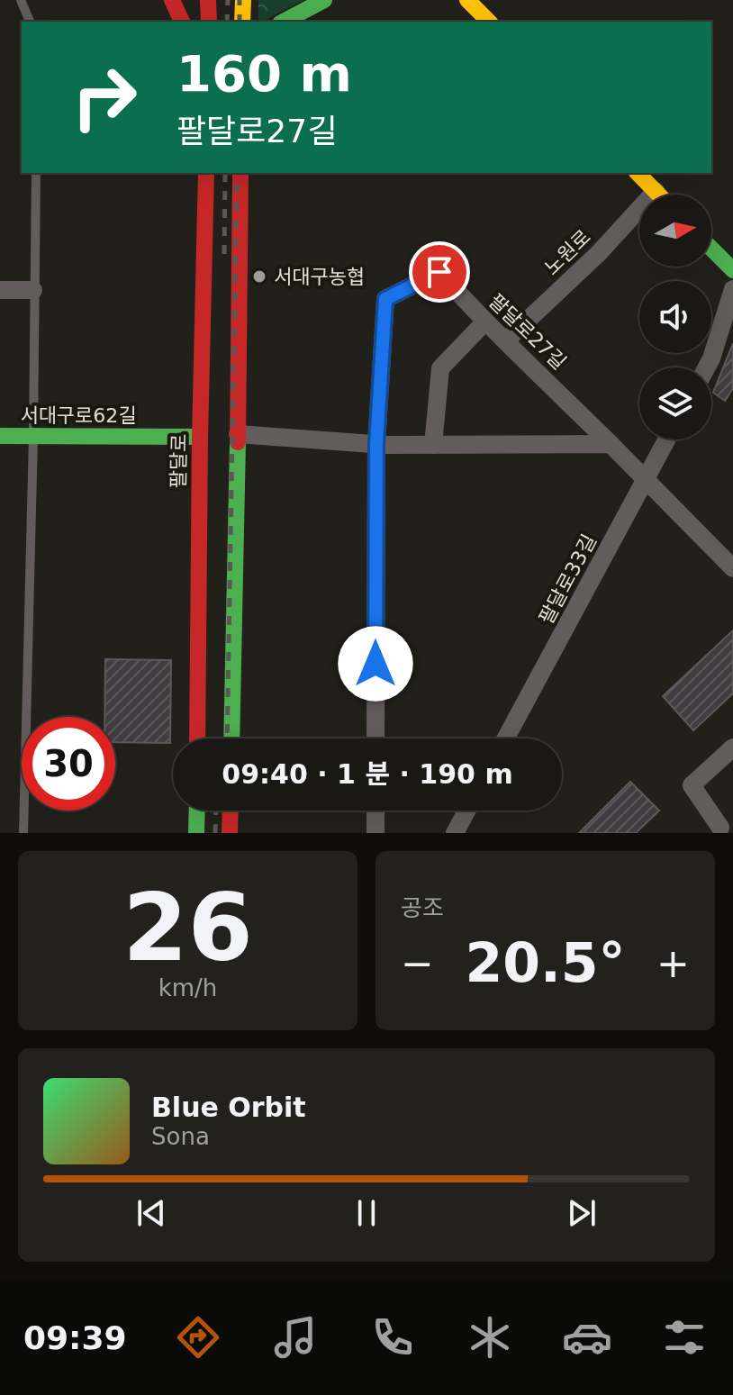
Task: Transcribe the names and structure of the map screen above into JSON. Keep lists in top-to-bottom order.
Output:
{
  "streets": {
    "main road": ["서대구로62길", "팔달로"],
    "street": ["노원로", "팔달로27길", "팔달로33길"]
  },
  "crossings": [
    ["노원로", "팔달로27길"],
    ["팔달로27길", "팔달로33길"],
    ["서대구로62길", "팔달로"]
  ],
  "places": ["서대구농협"],
  "north": "right",
  "page": {
    "turn": ["160 m", "팔달로27길"],
    "limit": "30",
    "trip": "09:40 · 1 분 · 190 m",
    "tile": [
      ["26", "km/h"],
      "공조"
    ],
    "heat": ["−", "20.5°", "+"],
    "song": ["Blue Orbit", "Sona"],
    "tabs": "09:39"
  }
}
